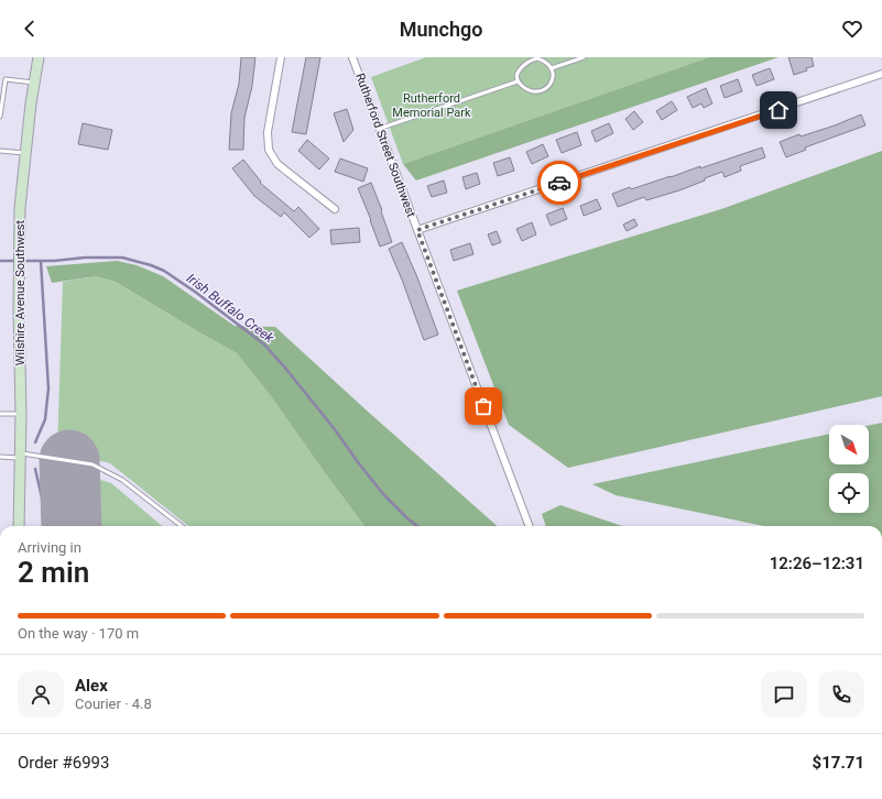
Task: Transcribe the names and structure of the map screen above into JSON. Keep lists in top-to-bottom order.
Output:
{
  "streets": {
    "street": ["Rutherford Street Southwest", "Wilshire Avenue Southwest"]
  },
  "water": ["Irish Buffalo Creek"],
  "parks": ["Rutherford Memorial Park"],
  "north": "bottom right",
  "page": {
    "header": "Munchgo",
    "heading": ["2 min", "Arriving in", "12:26–12:31"],
    "panel": [
      "Alex",
      "Courier · 4.8",
      "Order #6993",
      "$17.71"
    ],
    "bar": "On the way · 170 m"
  }
}
